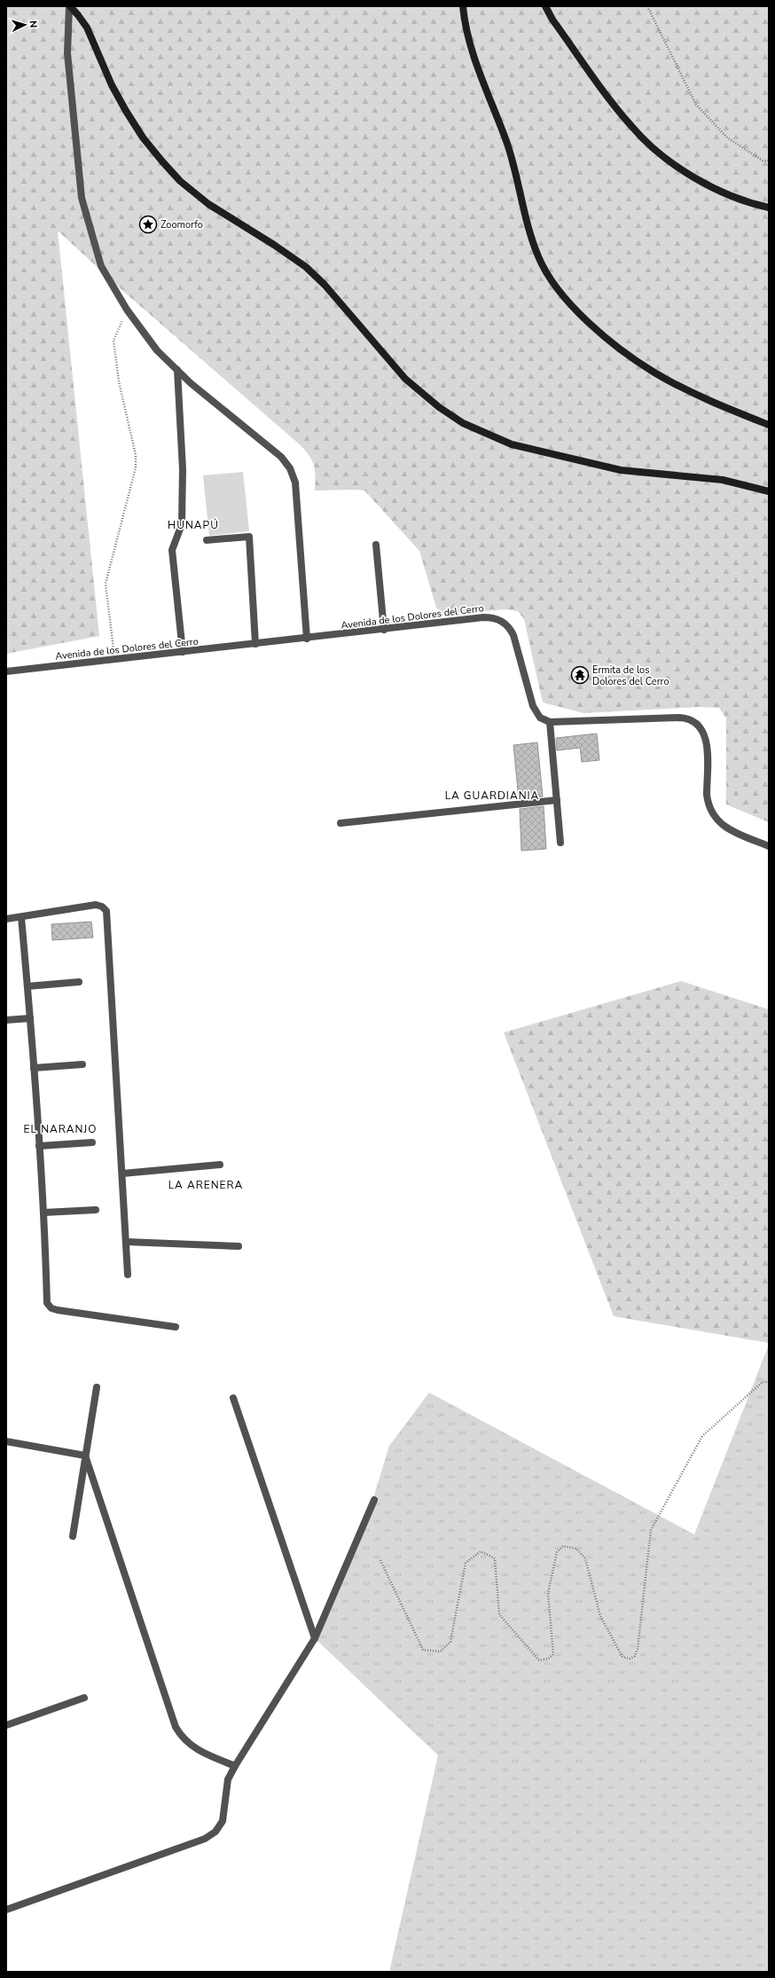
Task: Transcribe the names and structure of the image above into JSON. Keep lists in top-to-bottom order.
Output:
{
  "streets": {
    "street": ["Avenida de los Dolores del Cerro"]
  },
  "districts": [
    "HUNAPÚ",
    "LA GUARDIANIA",
    "EL NARANJO",
    "LA ARENERA"
  ],
  "places": {
    "place": ["Zoomorfo"],
    "temple": ["Ermita de los Dolores del Cerro"]
  },
  "north": "right"
}
